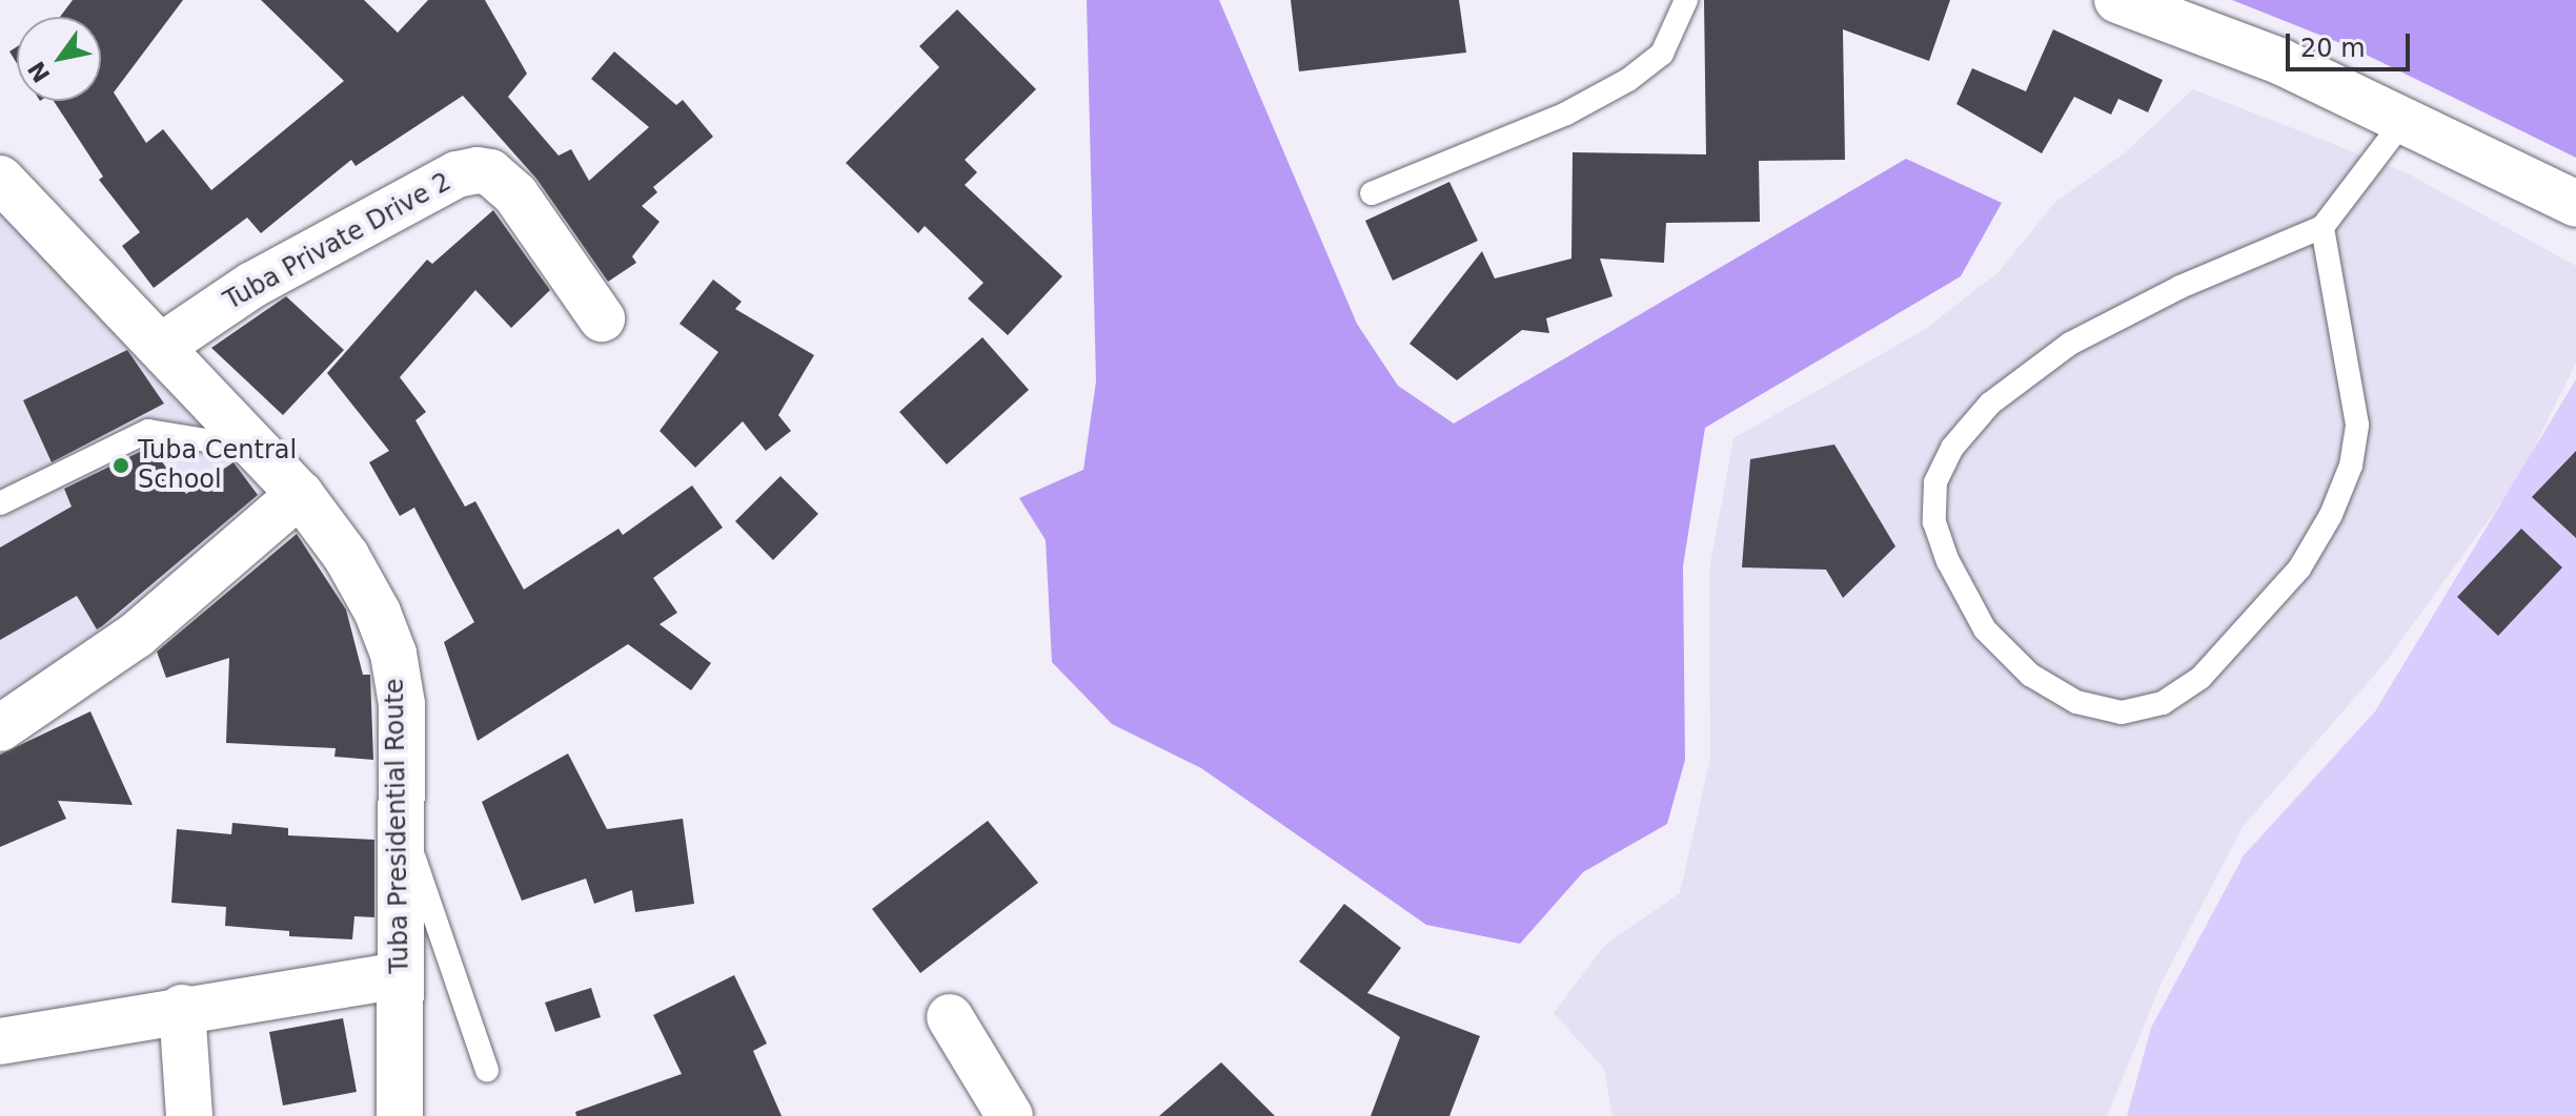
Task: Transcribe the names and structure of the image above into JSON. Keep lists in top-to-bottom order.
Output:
{
  "streets": {
    "street": ["Tuba Private Drive 2", "Tuba Presidential Route"]
  },
  "crossings": [
    ["Tuba Private Drive 2", "Tuba Presidential Route"]
  ],
  "places": ["Tuba Central School"],
  "scale_bar": "20 m",
  "north": "bottom left"
}
